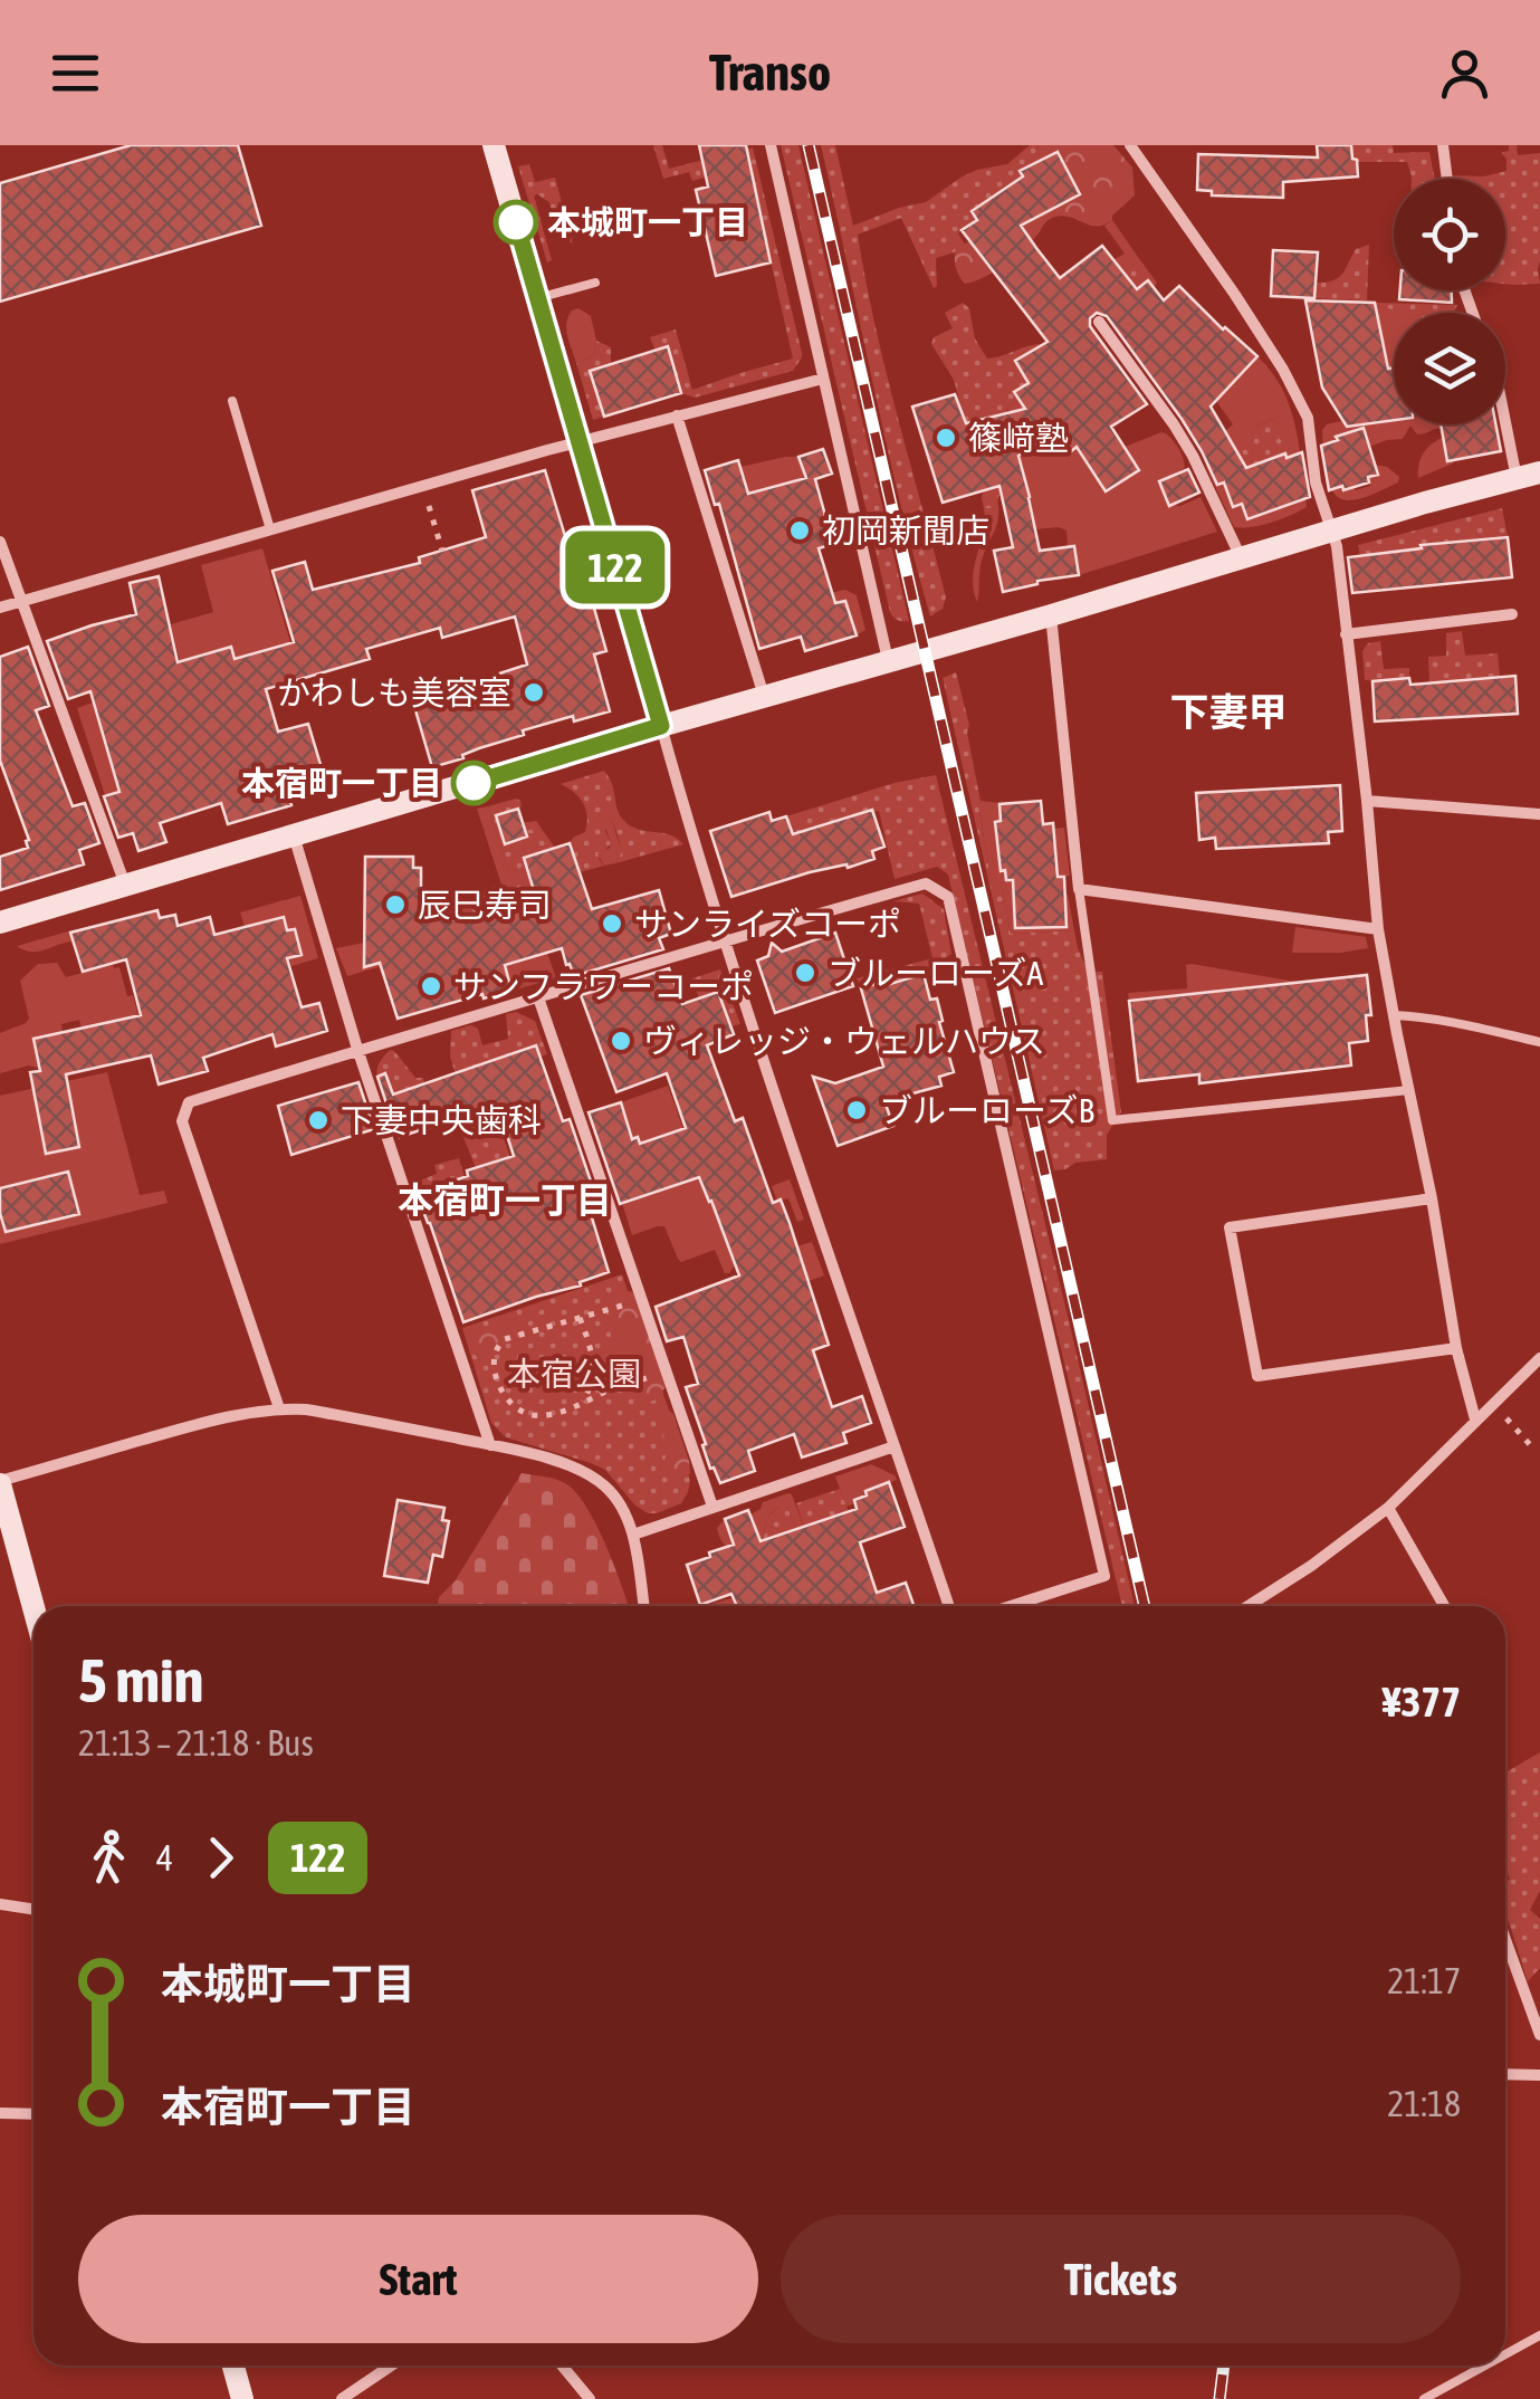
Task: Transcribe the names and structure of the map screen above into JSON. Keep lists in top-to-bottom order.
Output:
{
  "districts": ["下妻甲", "本宿町一丁目"],
  "parks": ["本宿公園"],
  "places": [
    "本城町一丁目",
    "篠﨑塾",
    "初岡新聞店",
    "かわしも美容室",
    "本宿町一丁目",
    "辰巳寿司",
    "サンライズコーポ",
    "ブルーローズA",
    "サンフラワーコーポ",
    "ヴィレッジ・ウェルハウス",
    "ブルーローズB",
    "下妻中央歯科"
  ],
  "lines": ["bus line 122"],
  "page": {
    "header": "Transo",
    "on_map": "122",
    "heading": ["5 min", "21:13 – 21:18 · Bus", "¥377"],
    "legs": ["4", "122"],
    "list": [
      {
        "name": "本城町一丁目",
        "value": "21:17"
      },
      {
        "name": "本宿町一丁目",
        "value": "21:18"
      }
    ],
    "buttons": ["Start", "Tickets"]
  }
}
